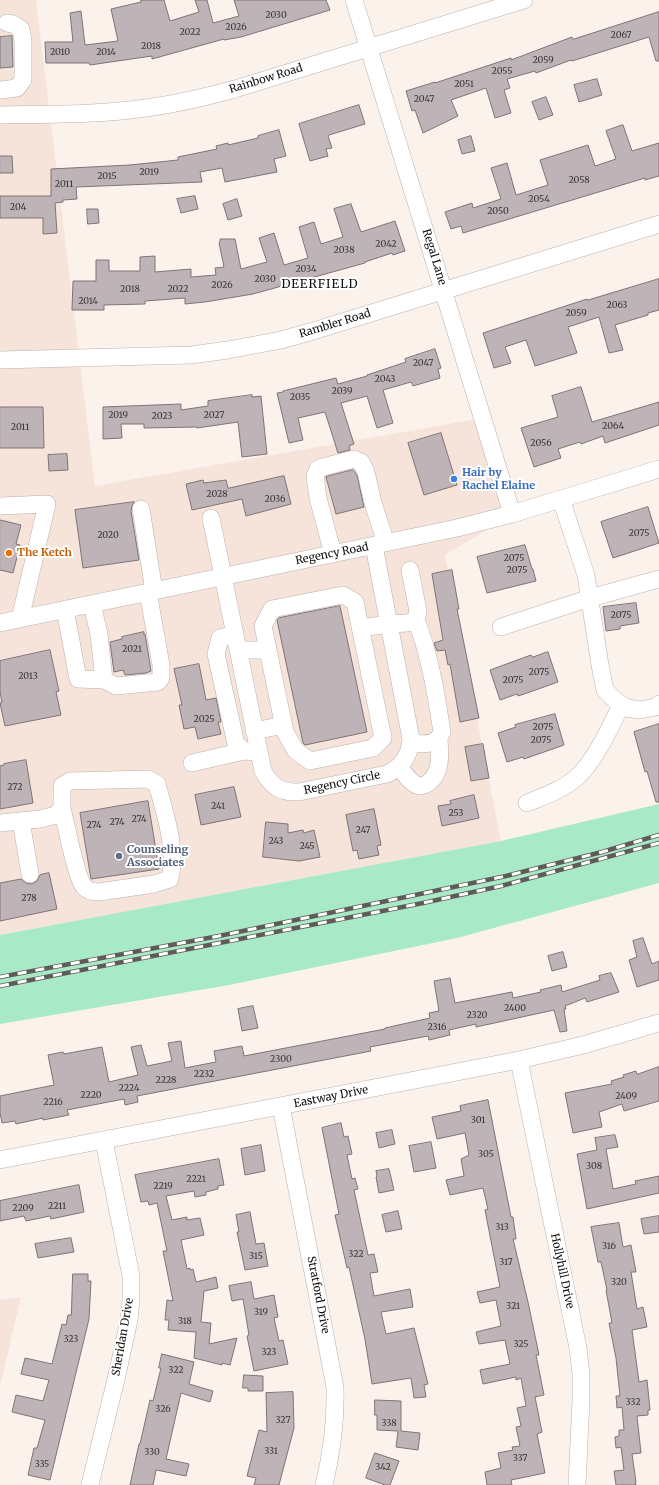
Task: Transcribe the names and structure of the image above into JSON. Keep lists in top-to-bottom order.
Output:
{
  "streets": {
    "street": [
      "Rainbow Road",
      "Regal Lane",
      "Rambler Road",
      "Regency Road",
      "Regency Circle",
      "Eastway Drive",
      "Hollyhill Drive",
      "Stratford Drive",
      "Sheridan Drive"
    ]
  },
  "crossings": [
    ["Rainbow Road", "Regal Lane"],
    ["Regal Lane", "Rambler Road"],
    ["Regal Lane", "Regency Road"],
    ["Regency Road", "Regency Circle"],
    ["Eastway Drive", "Hollyhill Drive"],
    ["Eastway Drive", "Stratford Drive"],
    ["Eastway Drive", "Sheridan Drive"]
  ],
  "districts": ["DEERFIELD"],
  "places": ["Hair by Rachel Elaine", "The Ketch", "Counseling Associates"],
  "house_numbers": [
    "2030",
    "2026",
    "2022",
    "2067",
    "2018",
    "2010",
    "2014",
    "2059",
    "2055",
    "2051",
    "2047",
    "2019",
    "2015",
    "2058",
    "2011",
    "2054",
    "204",
    "2050",
    "2042",
    "2038",
    "2034",
    "2030",
    "2026",
    "2018",
    "2022",
    "2014",
    "2063",
    "2059",
    "2047",
    "2043",
    "2039",
    "2035",
    "2019",
    "2027",
    "2023",
    "2064",
    "2011",
    "2056",
    "2028",
    "2036",
    "2075",
    "2020",
    "2075",
    "2075",
    "2075",
    "2021",
    "2075",
    "2013",
    "2075",
    "2025",
    "2075",
    "2075",
    "272",
    "241",
    "253",
    "274",
    "274",
    "274",
    "247",
    "243",
    "245",
    "278",
    "2400",
    "2320",
    "2316",
    "2300",
    "2232",
    "2228",
    "2224",
    "2220",
    "2409",
    "2216",
    "301",
    "305",
    "308",
    "2221",
    "2219",
    "2211",
    "2209",
    "313",
    "316",
    "322",
    "315",
    "317",
    "320",
    "321",
    "319",
    "318",
    "323",
    "325",
    "323",
    "322",
    "332",
    "326",
    "327",
    "338",
    "331",
    "330",
    "337",
    "335",
    "342"
  ]
}
